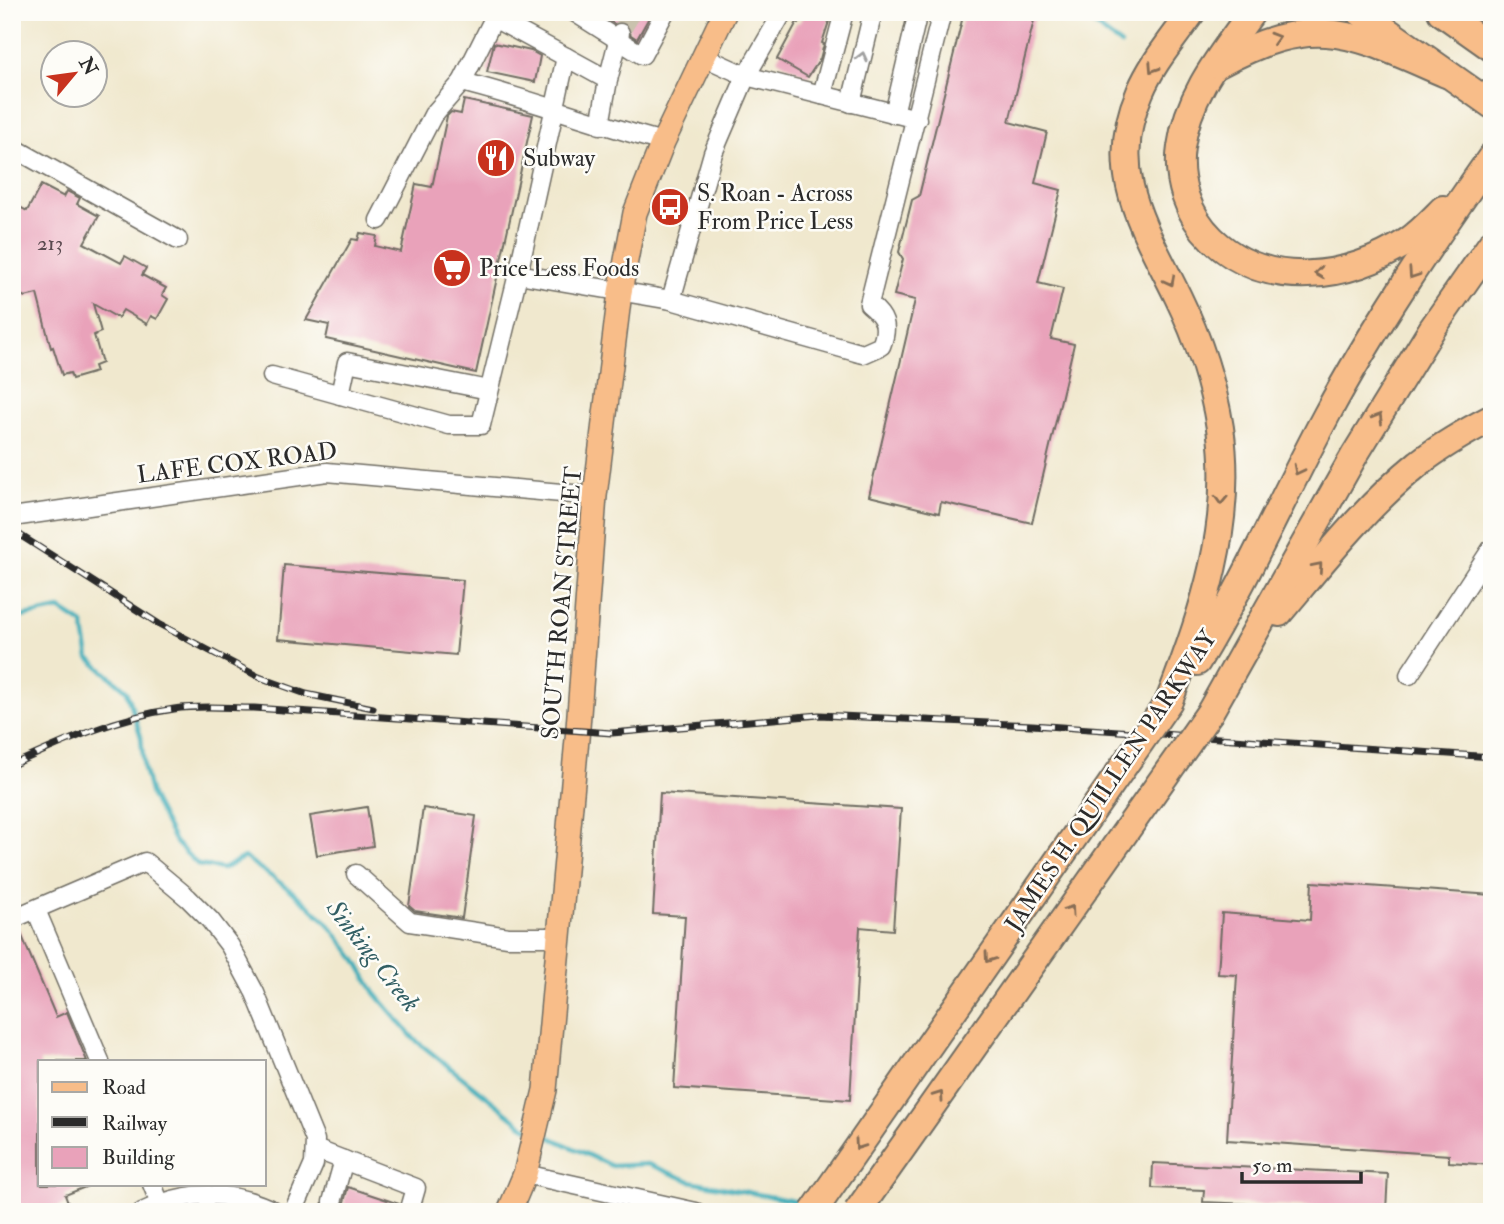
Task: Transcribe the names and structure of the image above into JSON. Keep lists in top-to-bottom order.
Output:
{
  "streets": {
    "highway": ["JAMES H. QUILLEN PARKWAY"],
    "main road": ["SOUTH ROAN STREET"],
    "street": ["LAFE COX ROAD"]
  },
  "crossings": [
    ["LAFE COX ROAD", "SOUTH ROAN STREET"]
  ],
  "water": ["Sinking Creek"],
  "places": {
    "restaurant": ["Subway"],
    "bus stop": ["S. Roan - Across From Price Less"],
    "supermarket": ["Price Less Foods"]
  },
  "house_numbers": ["213"],
  "legend": ["Road", "Railway", "Building"],
  "scale_bar": "50 m",
  "north": "top right"
}
